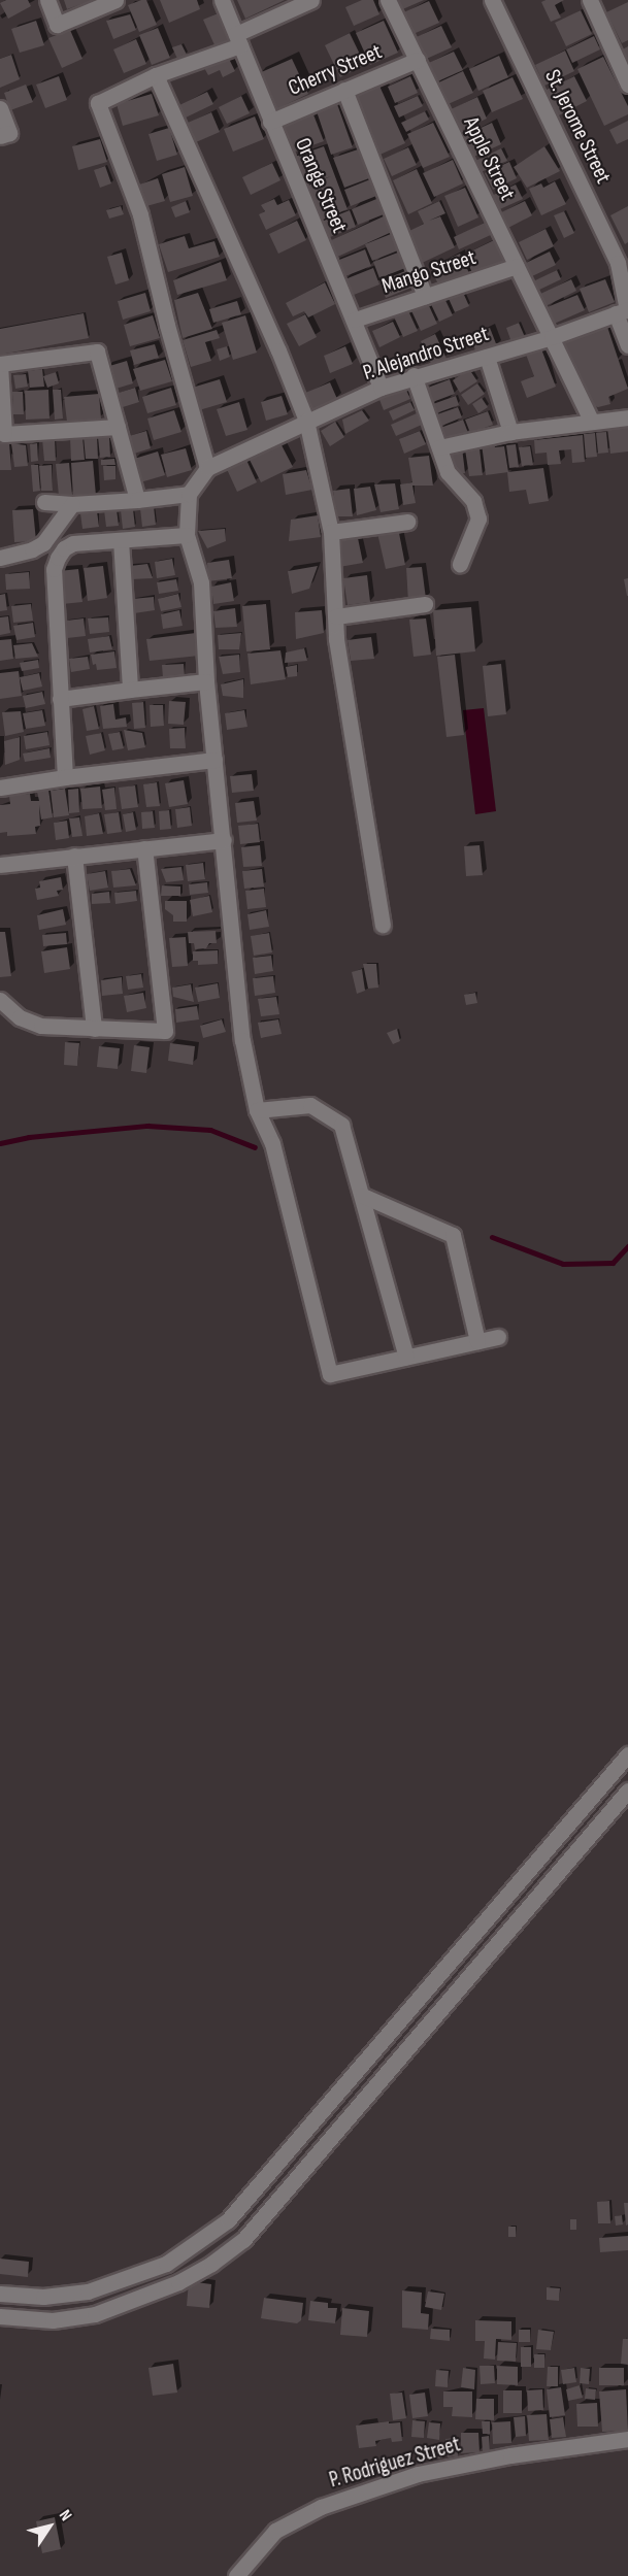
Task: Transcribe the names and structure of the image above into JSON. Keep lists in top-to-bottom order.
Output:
{
  "streets": {
    "street": [
      "Cherry Street",
      "St. Jerome Street",
      "Apple Street",
      "Orange Street",
      "Mango Street",
      "P. Alejandro Street",
      "P. Rodriguez Street"
    ]
  },
  "crossings": [
    ["Cherry Street", "Apple Street"],
    ["Cherry Street", "Orange Street"],
    ["St. Jerome Street", "P. Alejandro Street"],
    ["Apple Street", "Mango Street"],
    ["Apple Street", "P. Alejandro Street"],
    ["Orange Street", "Mango Street"],
    ["Orange Street", "P. Alejandro Street"]
  ],
  "north": "top right"
}
